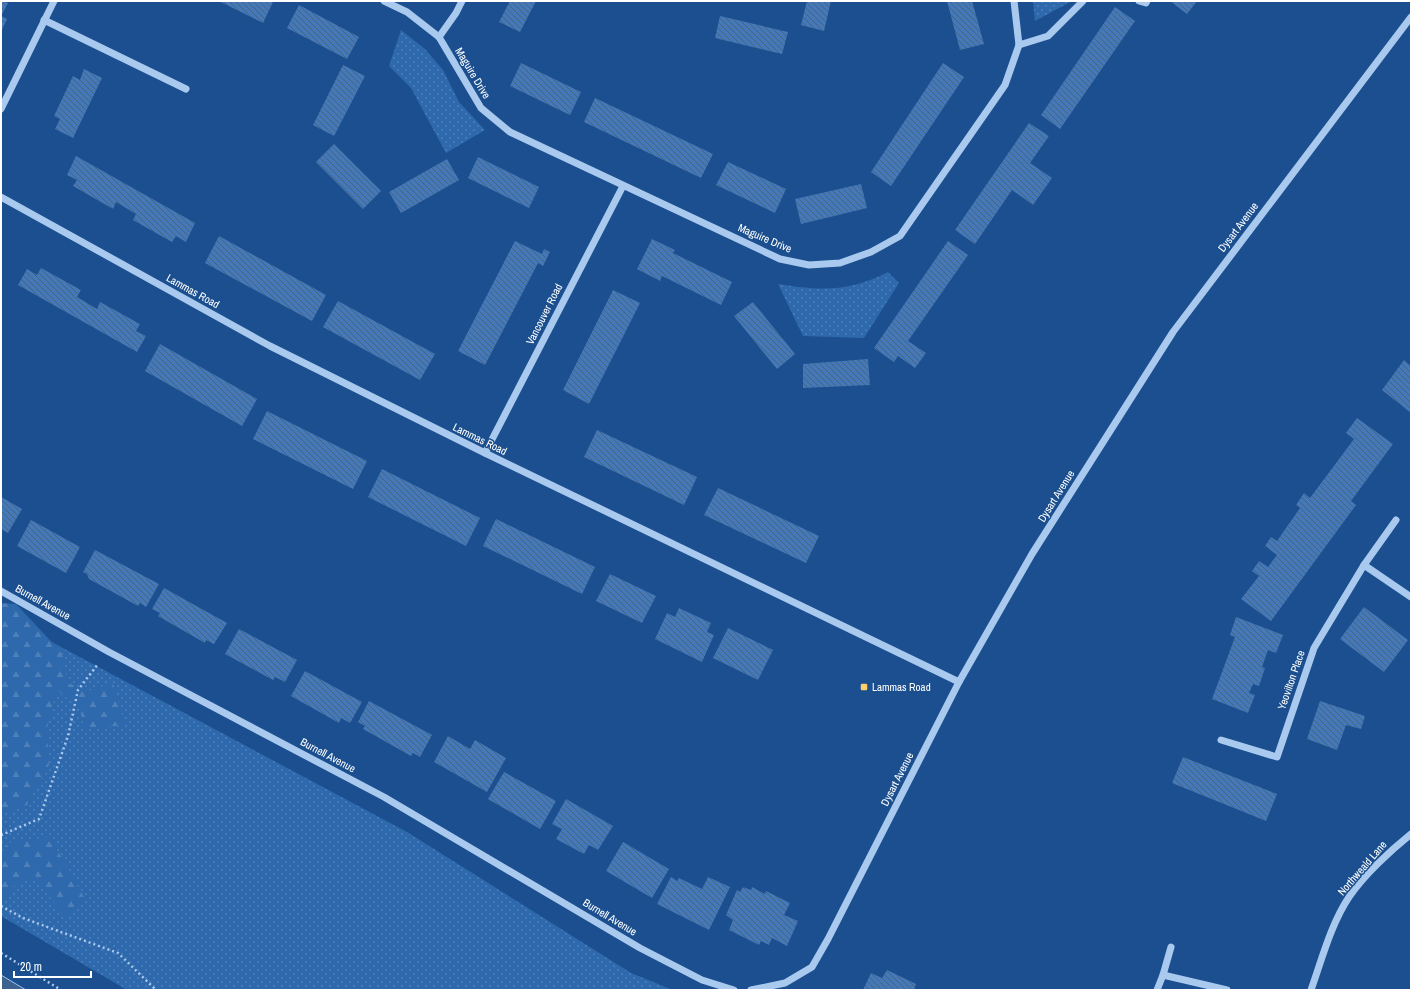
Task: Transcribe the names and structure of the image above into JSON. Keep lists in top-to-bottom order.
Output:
{
  "streets": {
    "street": [
      "Maguire Drive",
      "Dysart Avenue",
      "Lammas Road",
      "Vancouver Road",
      "Burnell Avenue",
      "Yeovilton Place",
      "Northweald Lane"
    ]
  },
  "crossings": [
    ["Maguire Drive", "Vancouver Road"],
    ["Dysart Avenue", "Lammas Road"],
    ["Lammas Road", "Vancouver Road"]
  ],
  "places": {
    "transit": ["Lammas Road"]
  },
  "scale_bar": "20 m"
}
